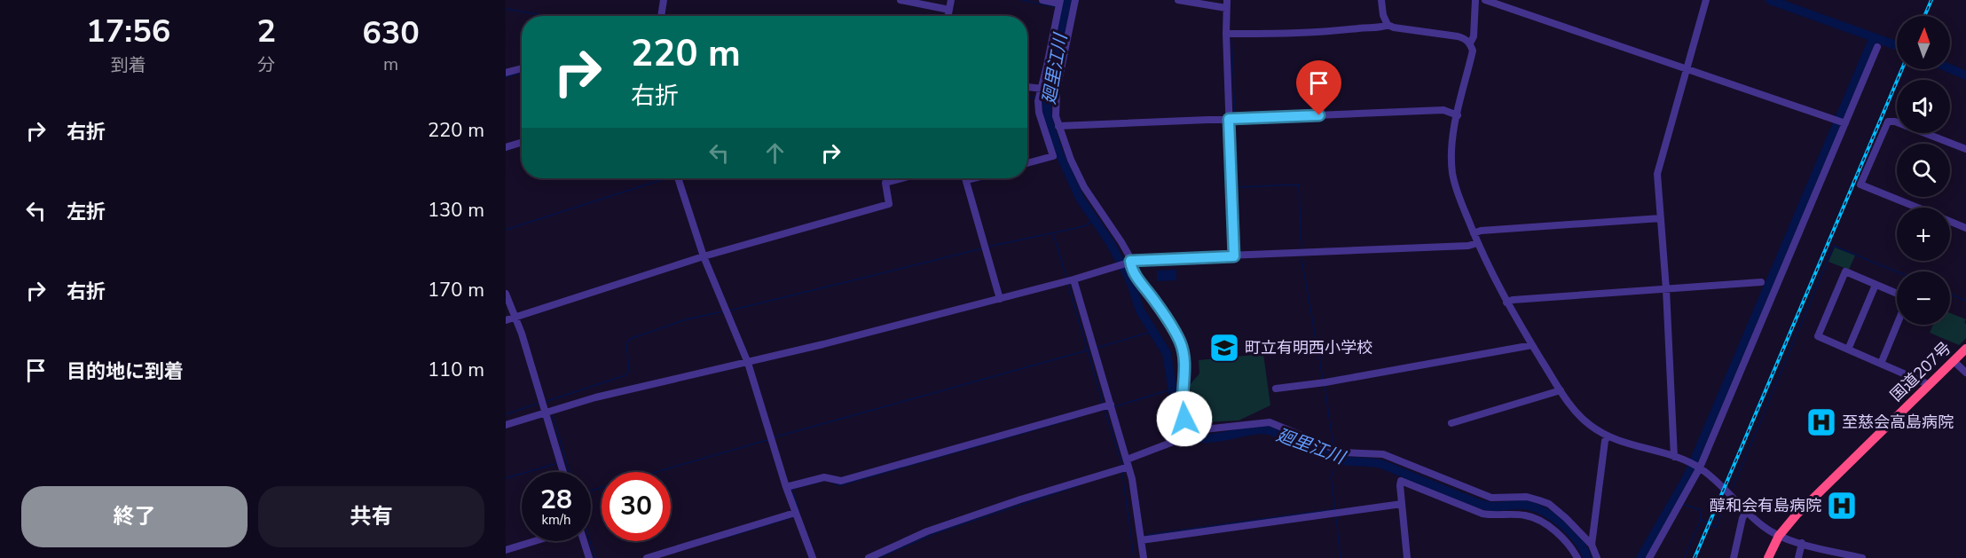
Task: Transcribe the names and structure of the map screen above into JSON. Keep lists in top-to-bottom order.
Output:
{
  "streets": {
    "highway": ["国道207号"]
  },
  "water": ["廻里江川"],
  "places": {
    "school or university": ["町立有明西小学校"],
    "hospital": ["至慈会高島病院", "醇和会有島病院"]
  },
  "north": "top",
  "page": {
    "eta": [
      "17:56",
      "到着",
      "2",
      "分",
      "630",
      "m"
    ],
    "map_buttons": ["+", "−"],
    "turn": ["220 m", "右折"],
    "list": [
      {
        "name": "右折",
        "value": "220 m"
      },
      {
        "name": "左折",
        "value": "130 m"
      },
      {
        "name": "右折",
        "value": "170 m"
      },
      {
        "name": "目的地に到着",
        "value": "110 m"
      }
    ],
    "speed": "28 km/h",
    "limit": "30",
    "buttons": ["終了", "共有"]
  }
}
